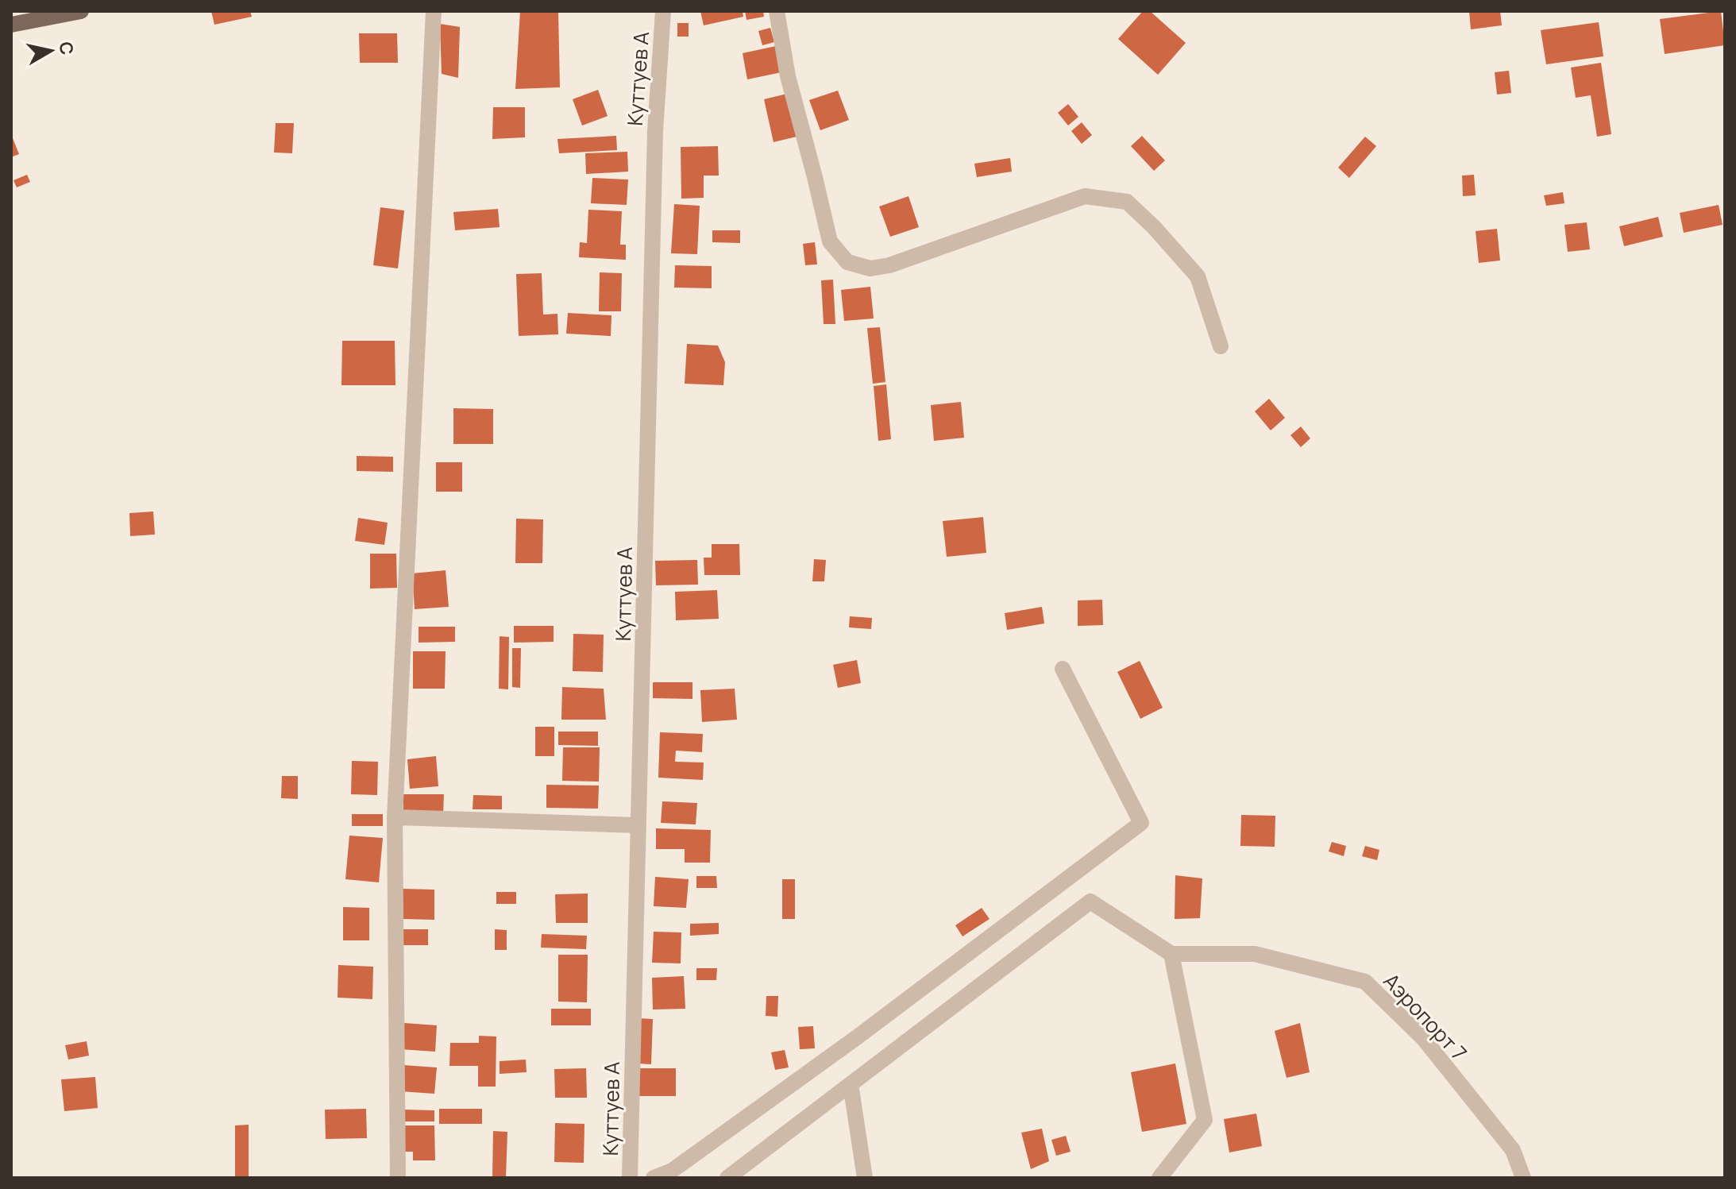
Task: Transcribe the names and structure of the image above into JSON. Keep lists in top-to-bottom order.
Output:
{
  "streets": {
    "street": ["Куттуев А", "Аэропорт 7"]
  },
  "north": "right"
}
